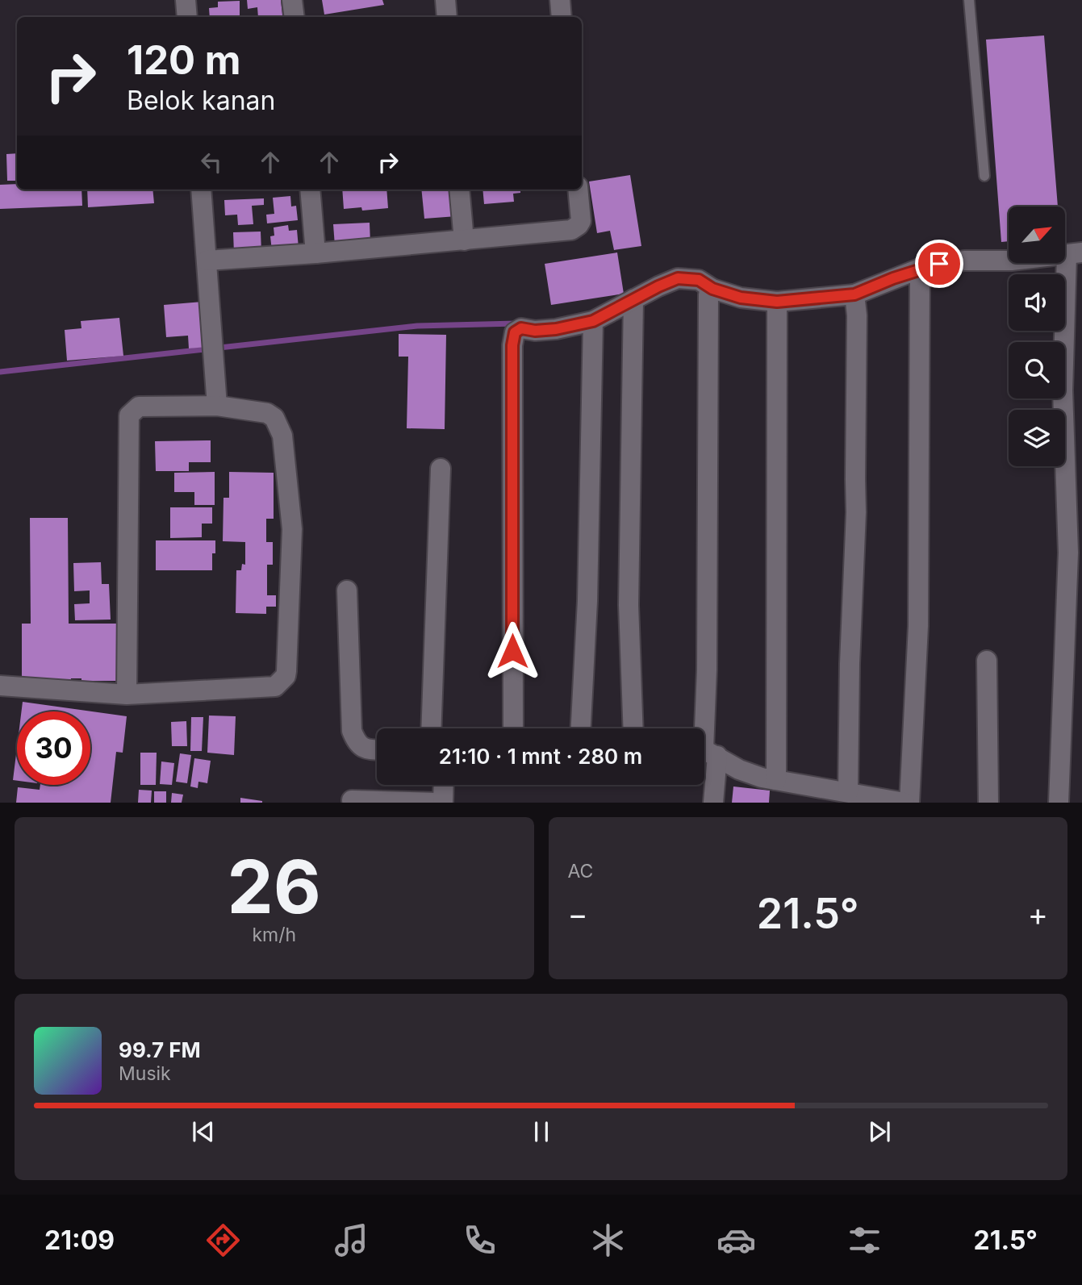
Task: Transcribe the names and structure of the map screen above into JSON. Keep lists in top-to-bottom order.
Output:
{
  "north": "top right",
  "page": {
    "turn": ["120 m", "Belok kanan"],
    "limit": "30",
    "trip": "21:10 · 1 mnt · 280 m",
    "tile": [
      ["26", "km/h"],
      "AC"
    ],
    "heat": ["−", "21.5°", "+"],
    "song": ["99.7 FM", "Musik"],
    "tabs": ["21:09", "21.5°"]
  }
}
